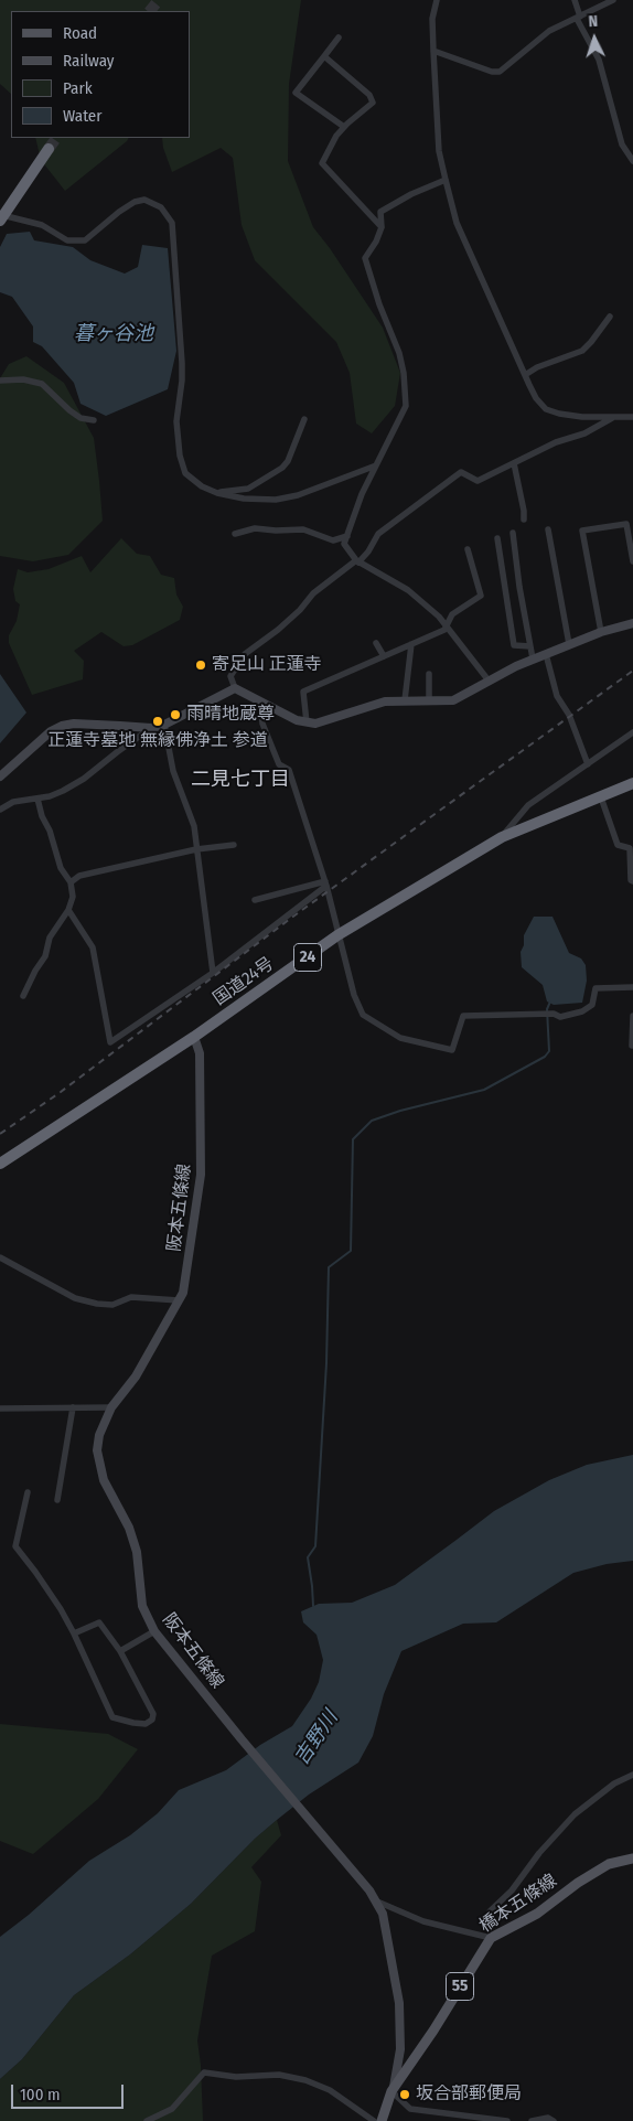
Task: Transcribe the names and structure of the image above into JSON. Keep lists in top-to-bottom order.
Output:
{
  "streets": {
    "highway": ["24", "国道24号"],
    "main road": ["阪本五條線", "橋本五條線", "55"]
  },
  "crossings": [
    ["国道24号", "阪本五條線"],
    ["阪本五條線", "橋本五條線"]
  ],
  "districts": ["二見七丁目"],
  "water": ["暮ヶ谷池", "吉野川"],
  "places": [
    "寄足山 正蓮寺",
    "雨晴地蔵尊",
    "正蓮寺墓地 無縁佛浄土 参道",
    "坂合部郵便局"
  ],
  "legend": [
    "Road",
    "Railway",
    "Park",
    "Water"
  ],
  "scale_bar": "100 m",
  "north": "top"
}
